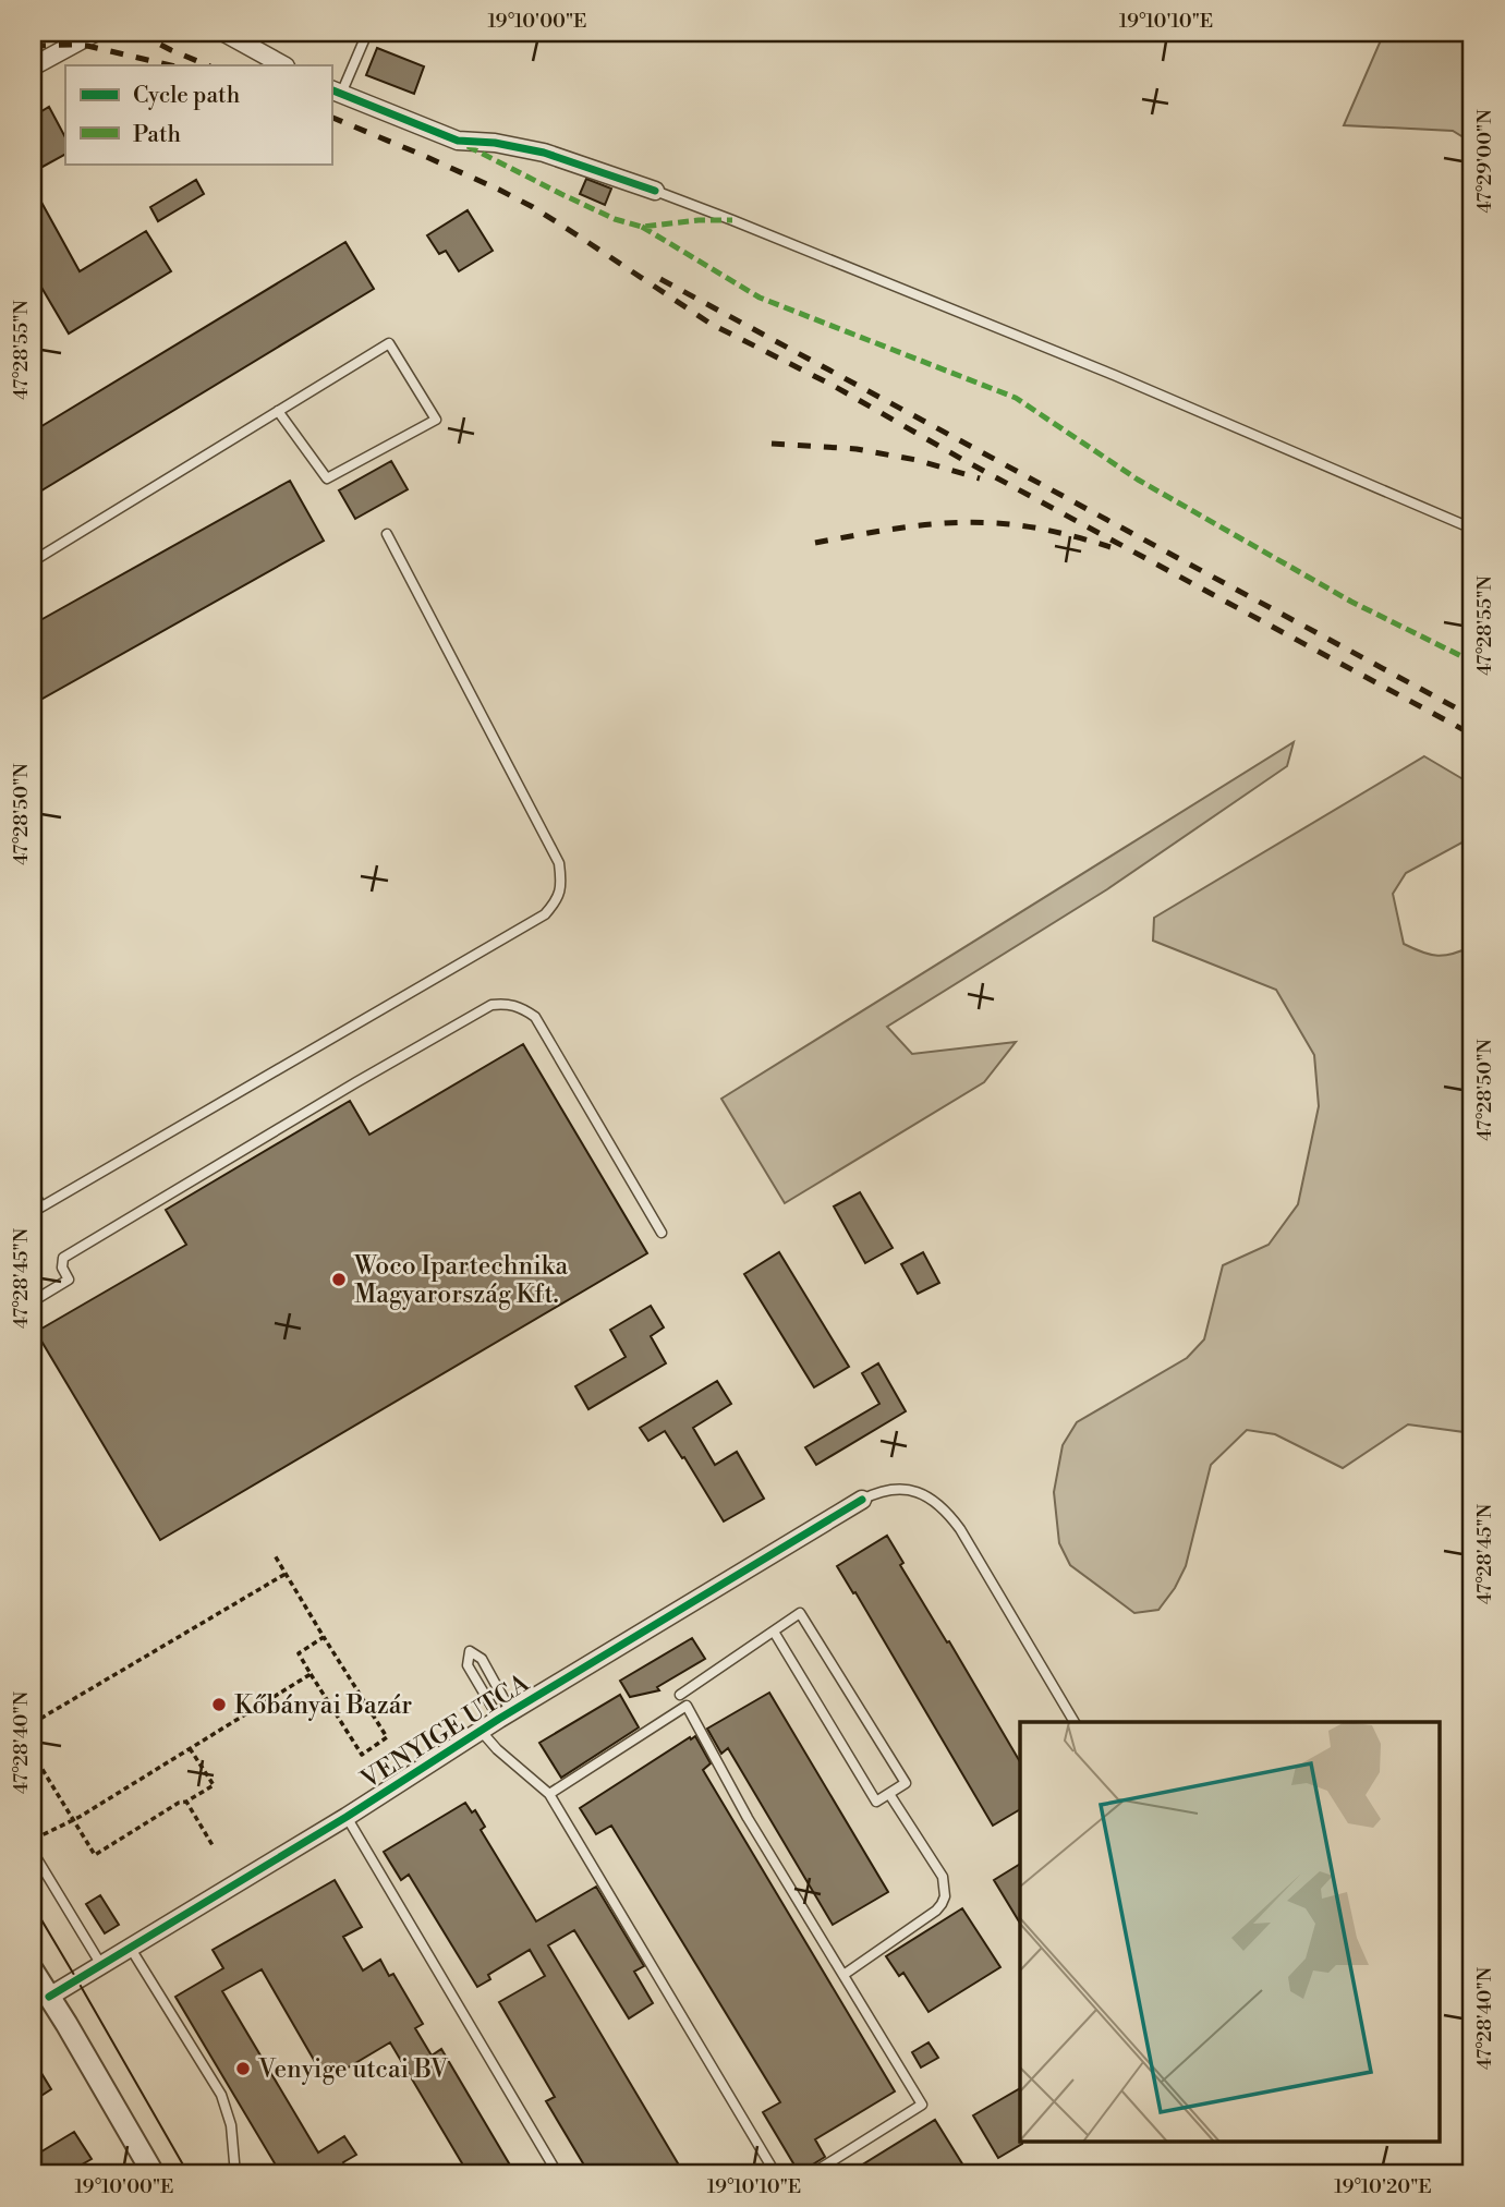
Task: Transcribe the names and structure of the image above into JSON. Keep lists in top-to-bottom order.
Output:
{
  "streets": {
    "street": ["VENYIGE UTCA"]
  },
  "places": ["Woco Ipartechnika Magyarország Kft.", "Kőbányai Bazár", "Venyige utcai BV"],
  "legend": ["Cycle path", "Path"],
  "coordinates": [
    "19°10'00\"E",
    "19°10'10\"E",
    "47°29'00\"N",
    "47°28'55\"N",
    "47°28'50\"N",
    "47°28'45\"N",
    "47°28'40\"N",
    "19°10'20\"E"
  ]
}
